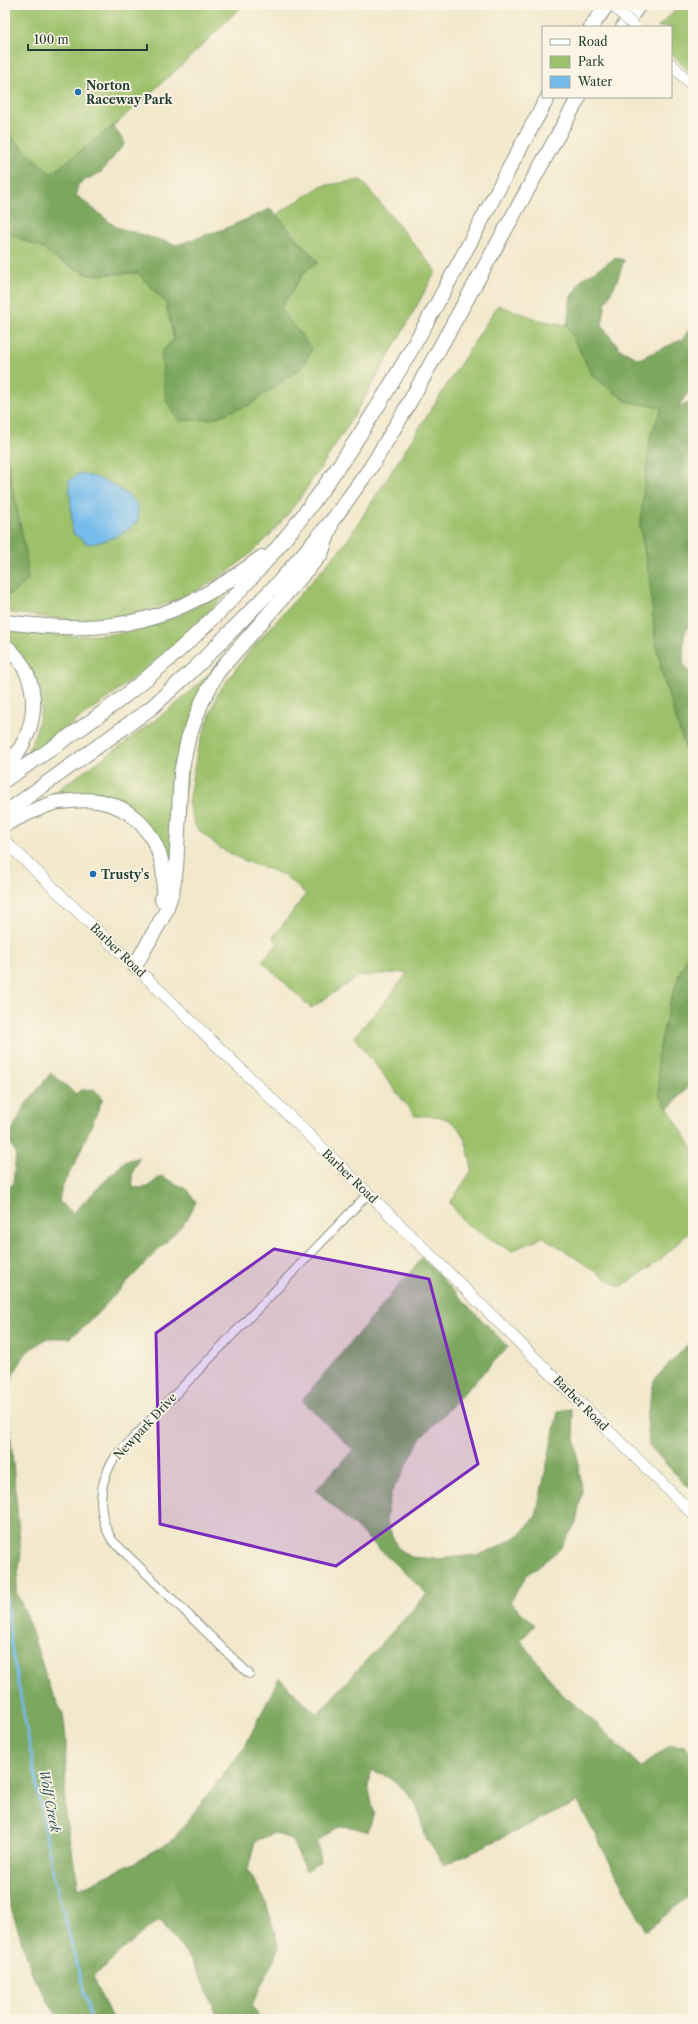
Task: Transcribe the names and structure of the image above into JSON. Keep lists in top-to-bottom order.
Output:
{
  "streets": {
    "main road": ["Barber Road"],
    "street": ["Newpark Drive"]
  },
  "crossings": [
    ["Barber Road", "Newpark Drive"]
  ],
  "water": ["Wolf Creek"],
  "places": ["Norton Raceway Park", "Trusty's"],
  "legend": ["Road", "Park", "Water"],
  "scale_bar": "100 m"
}
